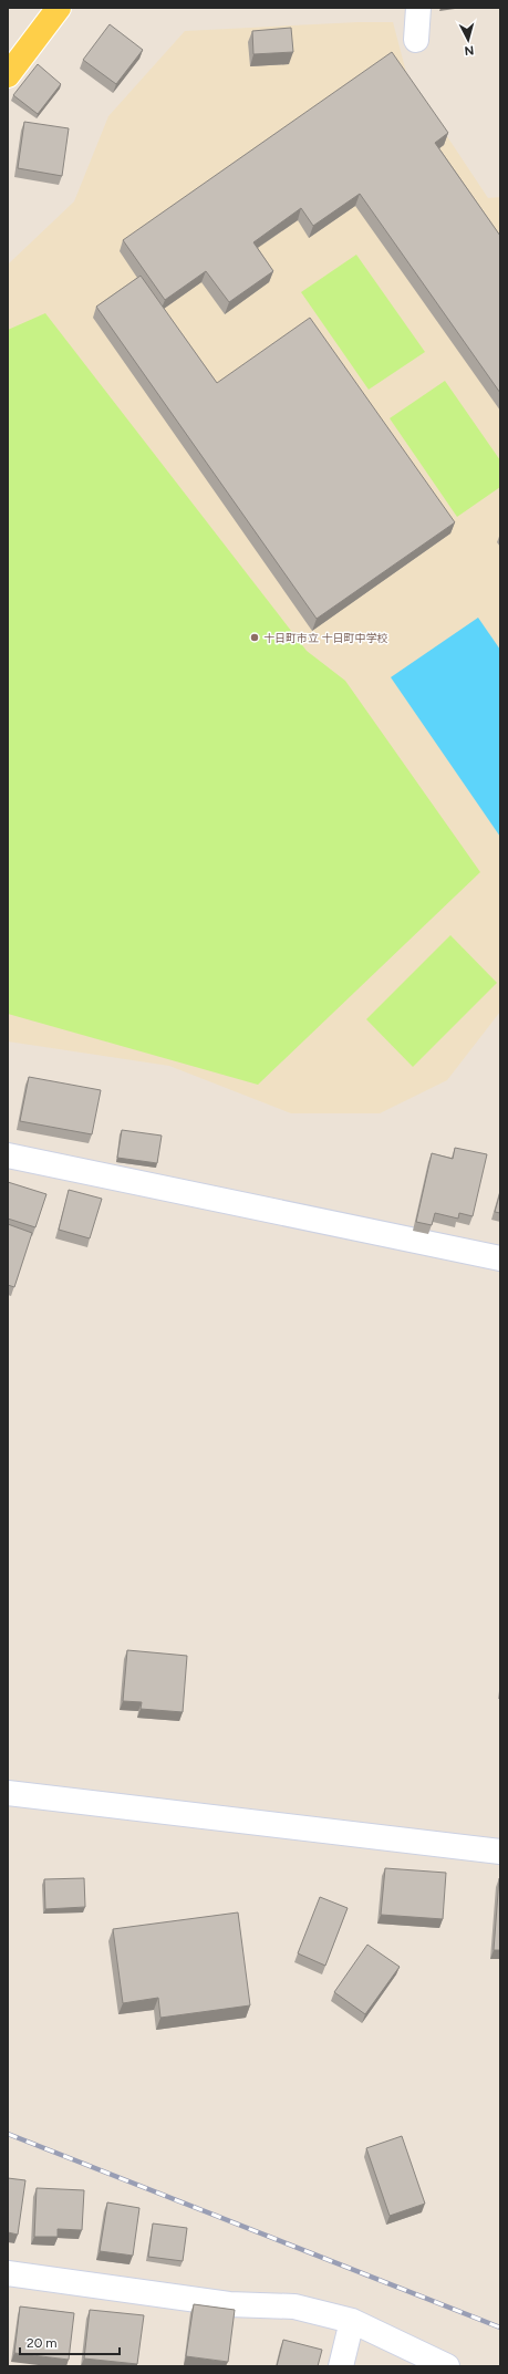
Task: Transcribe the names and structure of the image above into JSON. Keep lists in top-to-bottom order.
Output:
{
  "places": ["十日町市立 十日町中学校"],
  "scale_bar": "20 m",
  "north": "bottom"
}
